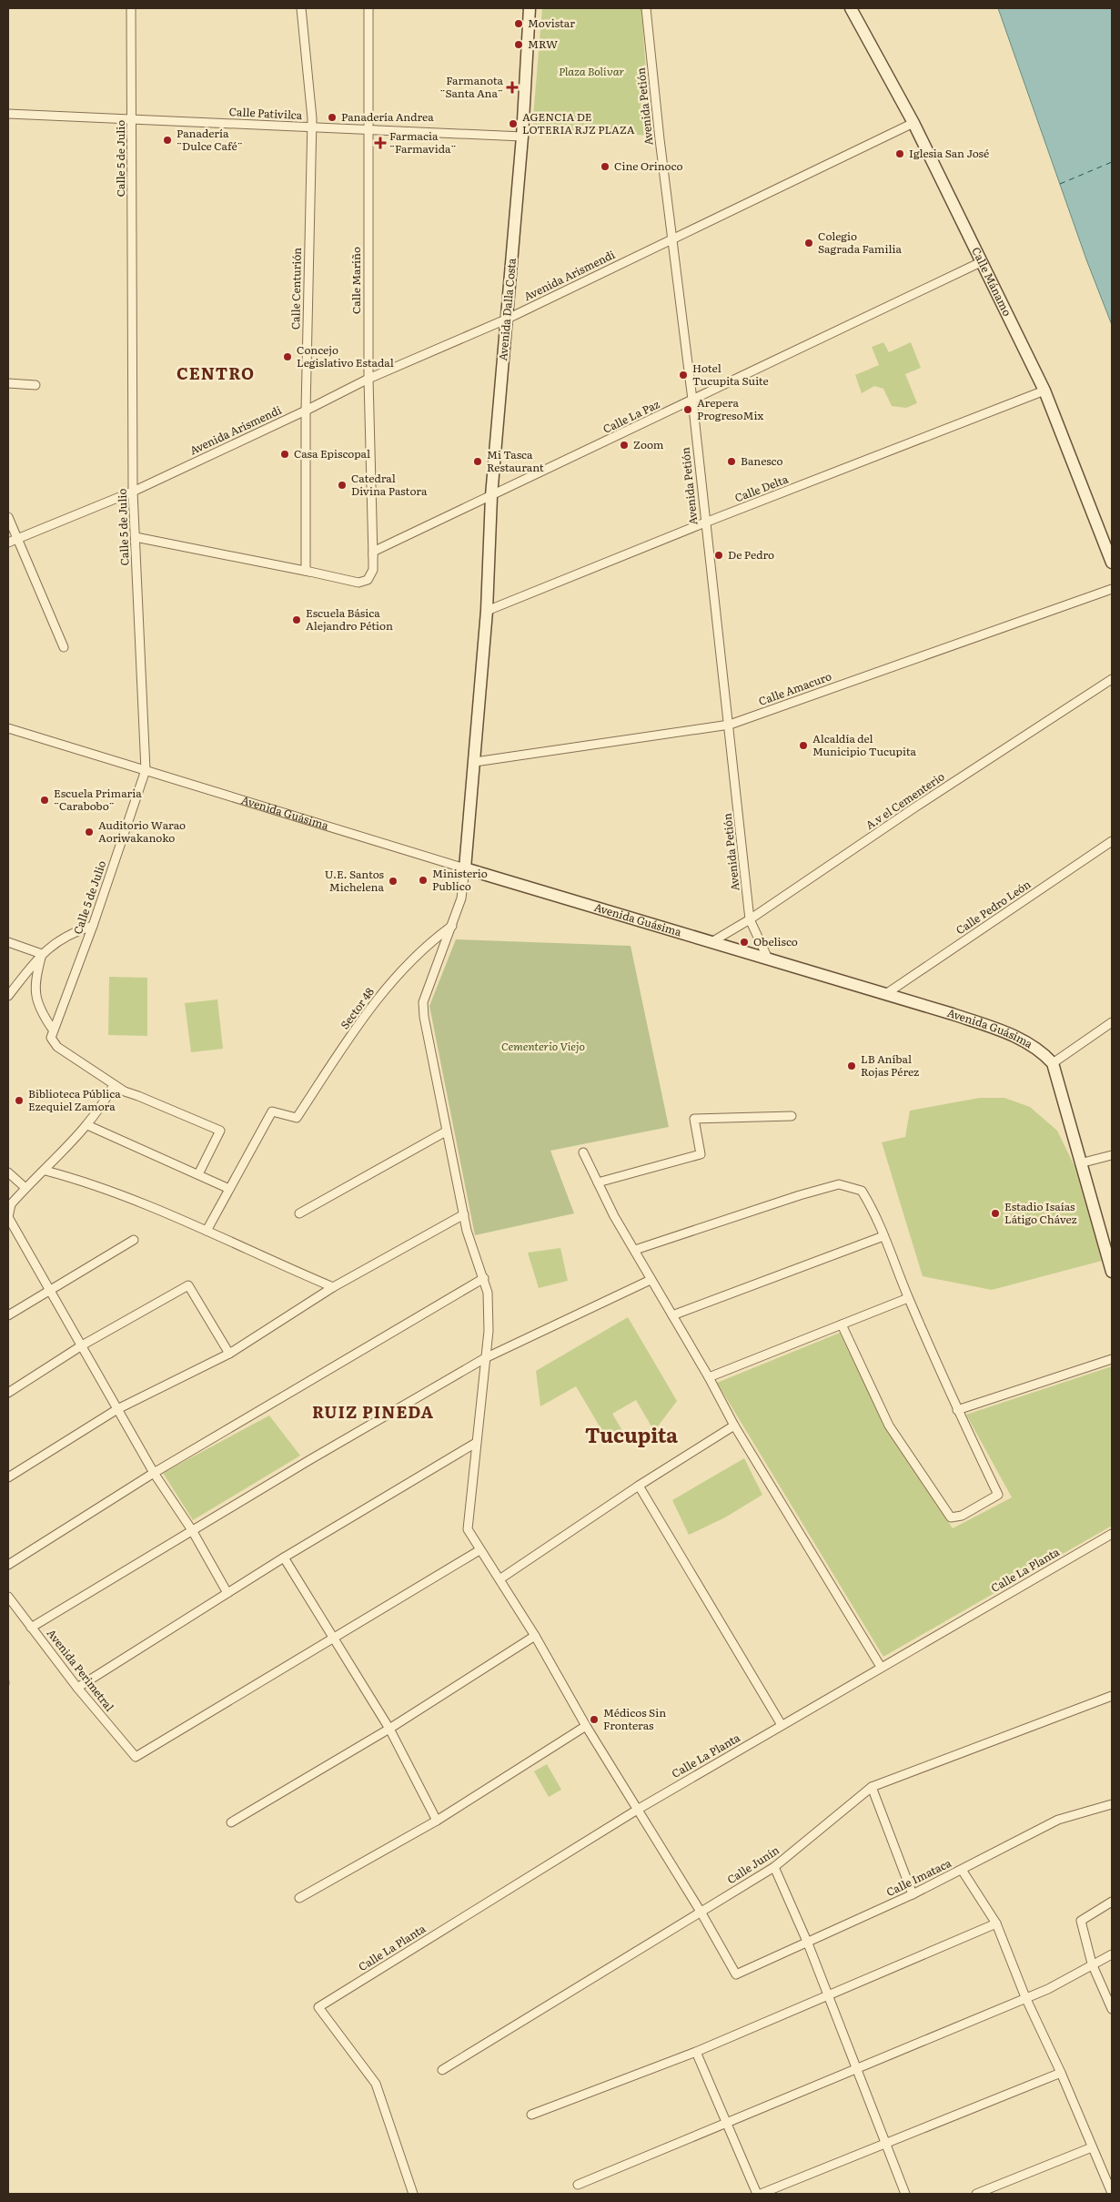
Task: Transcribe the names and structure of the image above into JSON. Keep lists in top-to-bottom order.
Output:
{
  "streets": {
    "main road": ["Calle Mánamo", "Avenida Dalla Costa", "Avenida Guásima"],
    "street": [
      "Avenida Petión",
      "Calle Pativilca",
      "Calle 5 de Julio",
      "Avenida Arismendi",
      "Calle Mariño",
      "Calle Centurión",
      "Calle La Paz",
      "Calle Delta",
      "Calle Amacuro",
      "A.v el Cementerio",
      "Calle Pedro León",
      "Sector 48",
      "Calle La Planta",
      "Avenida Perimetral",
      "Calle Junín",
      "Calle Imataca"
    ]
  },
  "crossings": [
    ["Avenida Petión", "Avenida Arismendi"],
    ["Avenida Petión", "Calle La Paz"],
    ["Avenida Petión", "Calle Delta"],
    ["Avenida Petión", "Calle Amacuro"],
    ["Avenida Petión", "A.v el Cementerio"],
    ["Avenida Petión", "Avenida Guásima"],
    ["Calle Pativilca", "Calle 5 de Julio"],
    ["Calle Pativilca", "Calle Mariño"],
    ["Calle Pativilca", "Calle Centurión"],
    ["Calle Pativilca", "Avenida Dalla Costa"],
    ["Calle 5 de Julio", "Avenida Arismendi"],
    ["Calle 5 de Julio", "Avenida Guásima"],
    ["Avenida Arismendi", "Calle Mariño"],
    ["Avenida Arismendi", "Calle Mánamo"],
    ["Avenida Arismendi", "Calle Centurión"],
    ["Avenida Arismendi", "Avenida Dalla Costa"],
    ["Calle Mariño", "Calle La Paz"],
    ["Calle Mánamo", "Calle La Paz"],
    ["Calle Mánamo", "Calle Delta"],
    ["Avenida Dalla Costa", "Calle La Paz"],
    ["Avenida Dalla Costa", "Calle Delta"],
    ["Avenida Dalla Costa", "Calle Amacuro"],
    ["Avenida Dalla Costa", "Avenida Guásima"],
    ["A.v el Cementerio", "Avenida Guásima"],
    ["Avenida Guásima", "Calle Pedro León"],
    ["Calle Junín", "Calle Imataca"]
  ],
  "districts": ["CENTRO", "RUIZ PINEDA", "Tucupita"],
  "parks": ["Plaza Bolívar", "Cementerio Viejo"],
  "places": {
    "other": [
      "Movistar",
      "MRW",
      "Panadería Andrea",
      "AGENCIA DE LOTERIA RJZ PLAZA",
      "Panadería ¨Dulce Café¨",
      "Iglesia San José",
      "Cine Orinoco",
      "Colegio Sagrada Familia",
      "Concejo Legislativo Estadal",
      "Hotel Tucupita Suite",
      "Arepera ProgresoMix",
      "Zoom",
      "Casa Episcopal",
      "Mi Tasca Restaurant",
      "Banesco",
      "Catedral Divina Pastora",
      "De Pedro",
      "Escuela Básica Alejandro Pétion",
      "Alcaldía del Municipio Tucupita",
      "Escuela Primaria ¨Carabobo¨",
      "Auditorio Warao Aoriwakanoko",
      "Ministerio Publico",
      "U.E. Santos Michelena",
      "Obelisco",
      "LB Aníbal Rojas Pérez",
      "Biblioteca Pública Ezequiel Zamora",
      "Estadio Isaías Látigo Chávez",
      "Médicos Sin Fronteras"
    ],
    "health": ["Farmanota ¨Santa Ana¨", "Farmacia ¨Farmavida¨"]
  }
}
